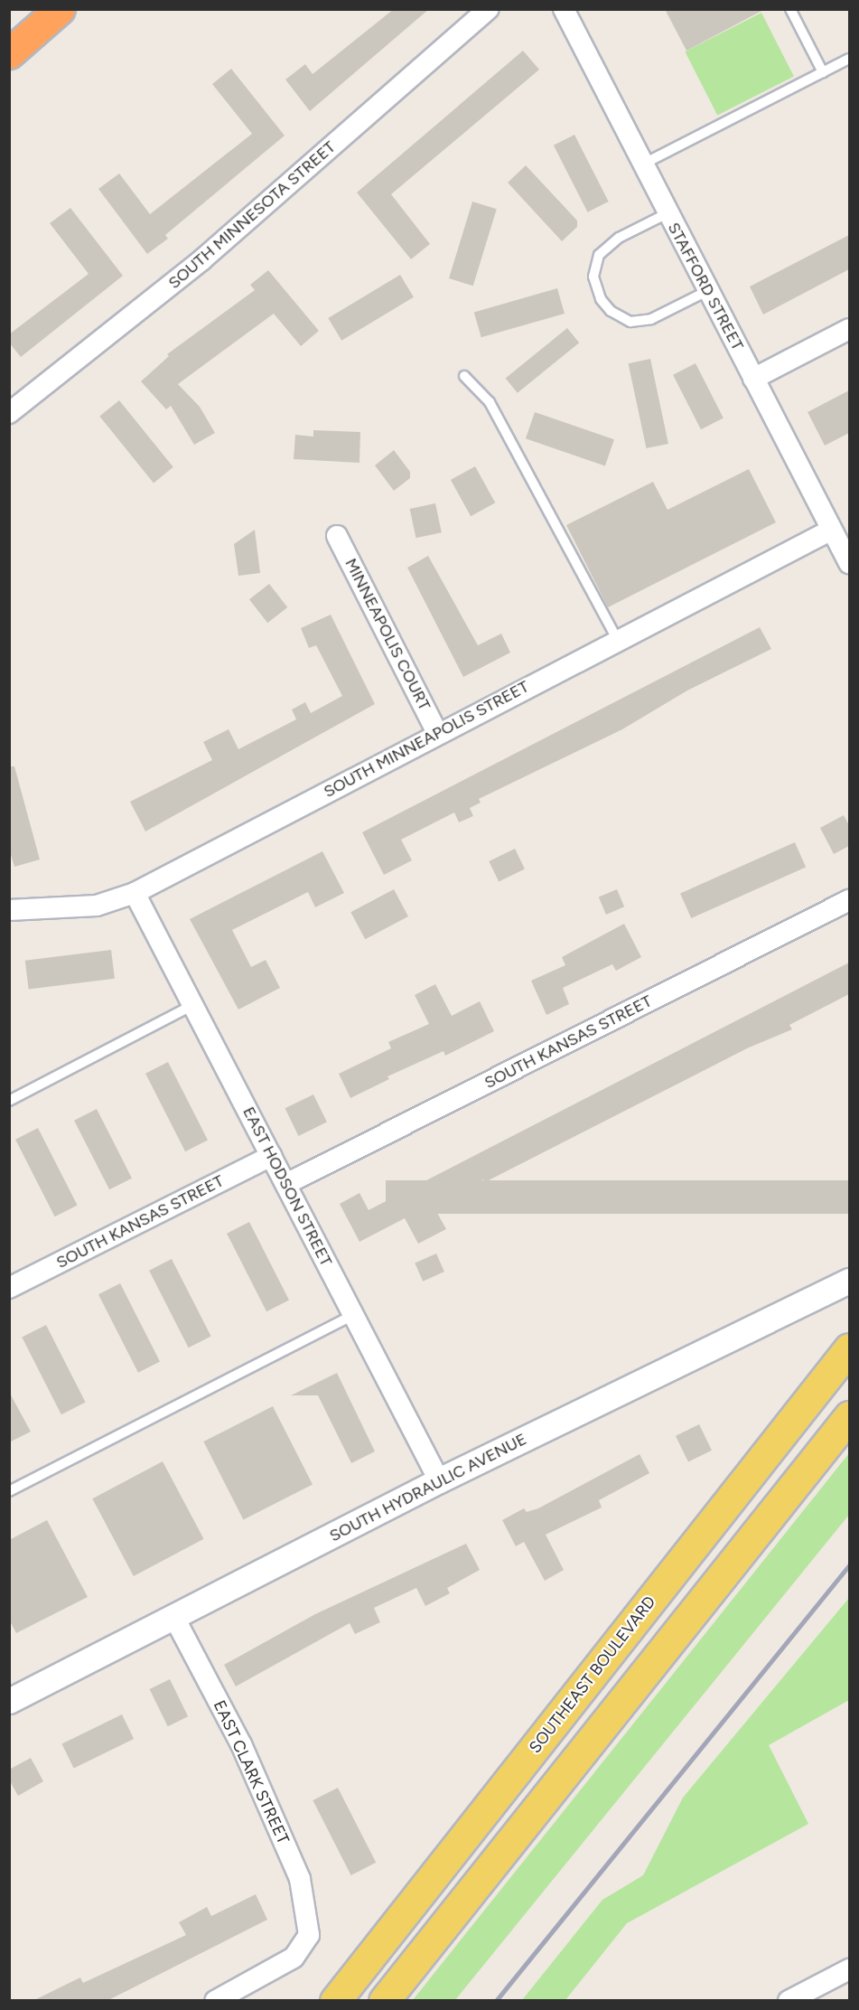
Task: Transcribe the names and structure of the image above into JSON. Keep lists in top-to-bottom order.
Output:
{
  "streets": {
    "main road": ["SOUTHEAST BOULEVARD"],
    "street": [
      "SOUTH MINNESOTA STREET",
      "STAFFORD STREET",
      "MINNEAPOLIS COURT",
      "SOUTH MINNEAPOLIS STREET",
      "SOUTH KANSAS STREET",
      "EAST HODSON STREET",
      "SOUTH HYDRAULIC AVENUE",
      "EAST CLARK STREET"
    ]
  },
  "crossings": [
    ["STAFFORD STREET", "SOUTH MINNEAPOLIS STREET"],
    ["MINNEAPOLIS COURT", "SOUTH MINNEAPOLIS STREET"],
    ["SOUTH MINNEAPOLIS STREET", "EAST HODSON STREET"],
    ["SOUTH KANSAS STREET", "EAST HODSON STREET"],
    ["EAST HODSON STREET", "SOUTH HYDRAULIC AVENUE"],
    ["SOUTH HYDRAULIC AVENUE", "EAST CLARK STREET"]
  ]
}
